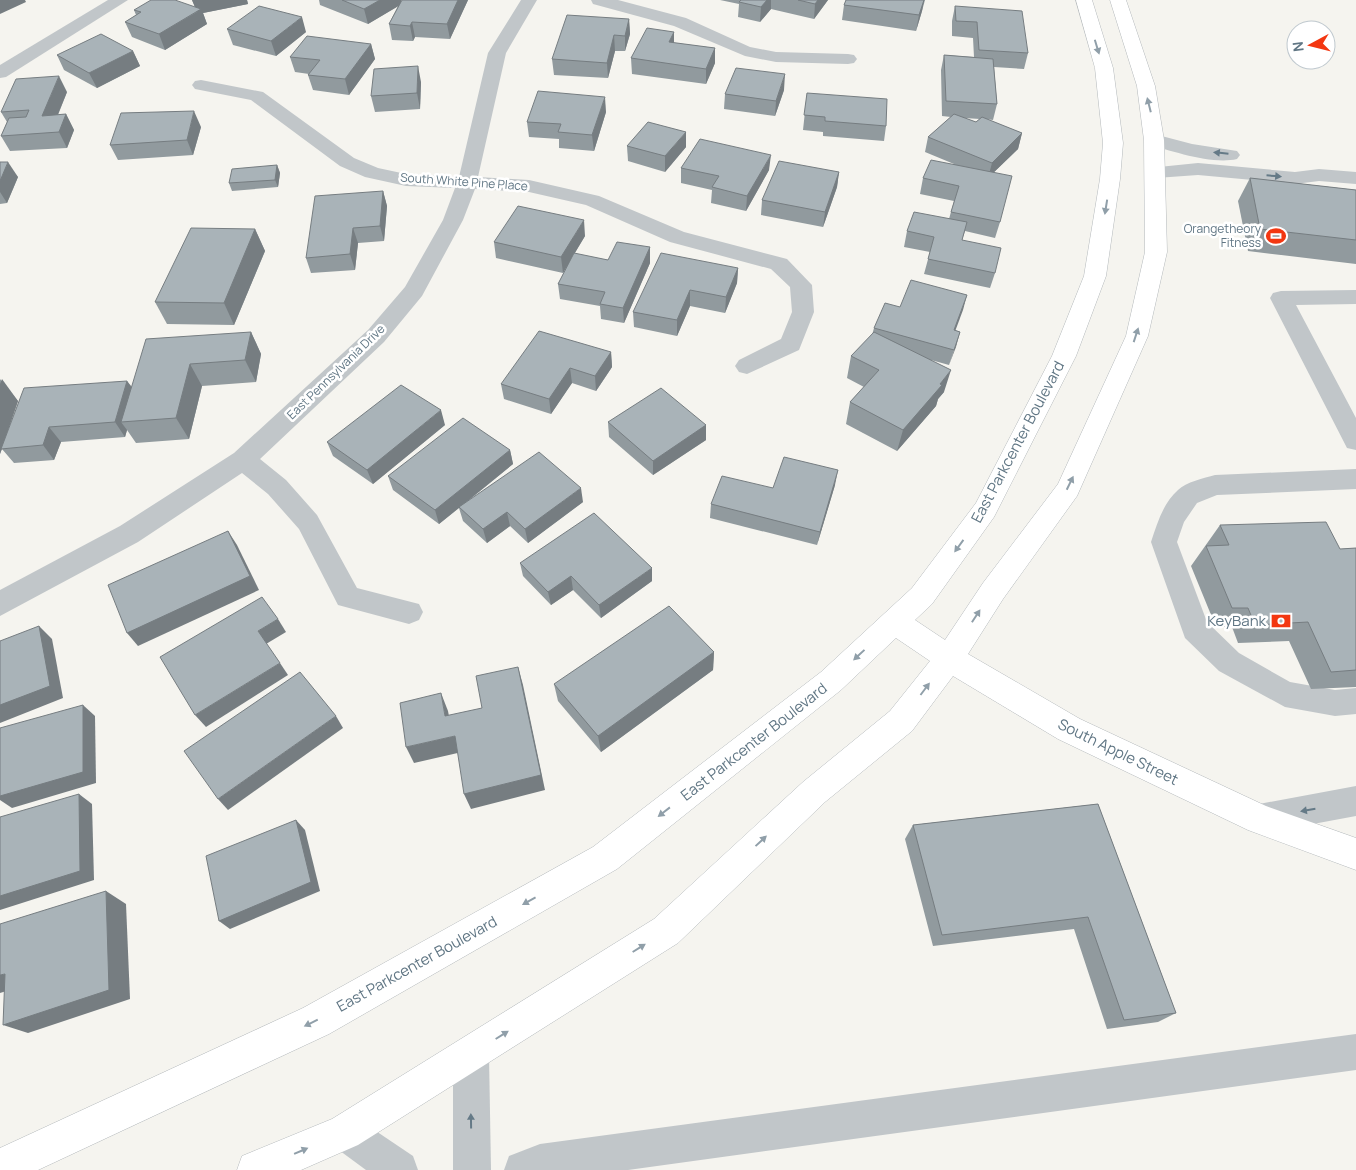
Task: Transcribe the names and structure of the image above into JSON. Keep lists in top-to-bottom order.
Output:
{
  "streets": {
    "main road": ["East Parkcenter Boulevard", "South Apple Street"],
    "street": ["South White Pine Place", "East Pennsylvania Drive"]
  },
  "crossings": [
    ["South White Pine Place", "East Pennsylvania Drive"],
    ["East Parkcenter Boulevard", "South Apple Street"]
  ],
  "places": {
    "sports": ["Orangetheory Fitness"],
    "bank": ["KeyBank"]
  },
  "north": "left"
}
